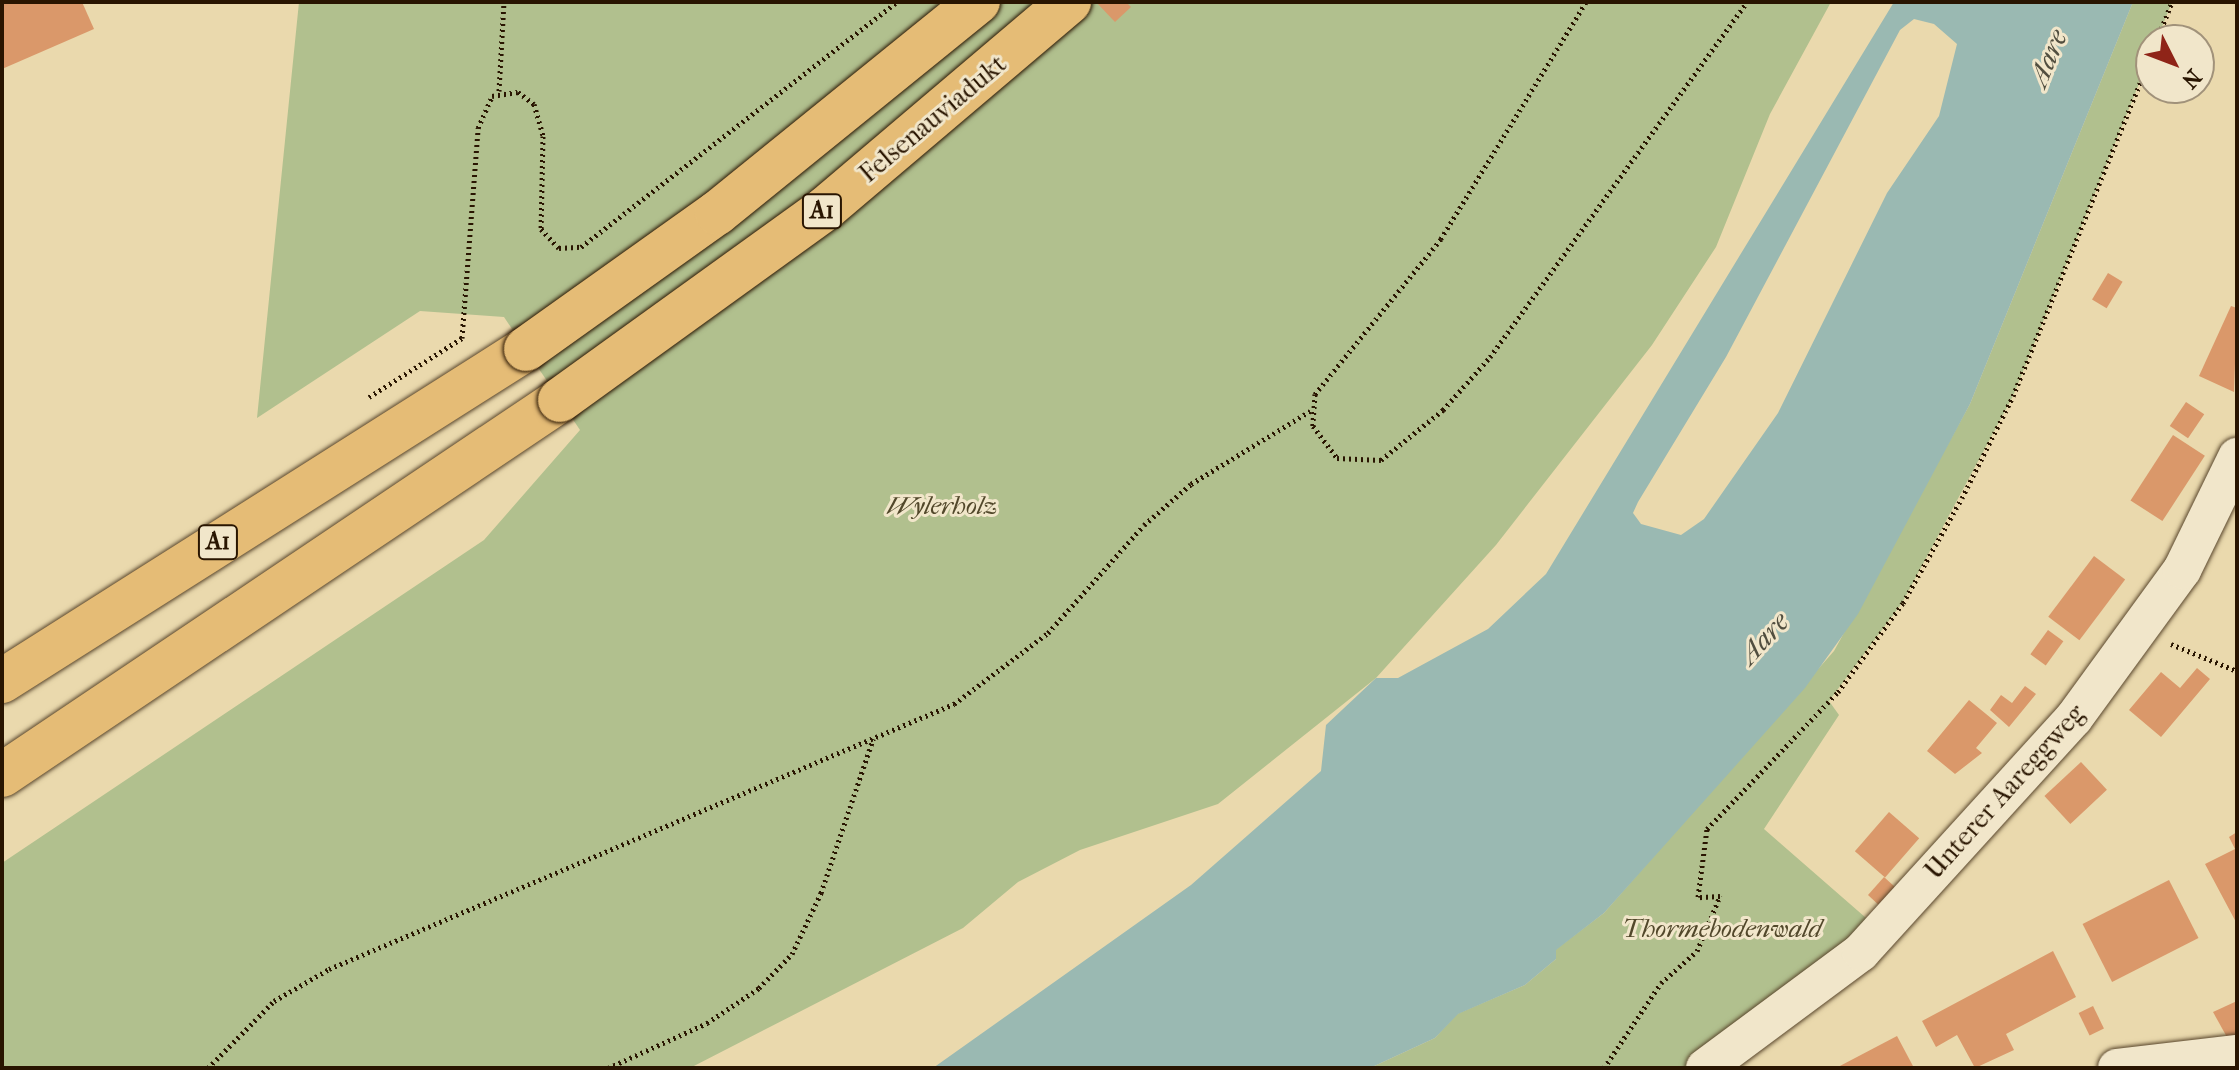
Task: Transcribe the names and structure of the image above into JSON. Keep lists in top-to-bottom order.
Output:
{
  "streets": {
    "highway": ["Felsenauviadukt", "A1"],
    "street": ["Unterer Aareggweg"]
  },
  "water": ["Aare"],
  "parks": ["Wylerholz", "Thormebodenwald"],
  "north": "bottom right"
}
